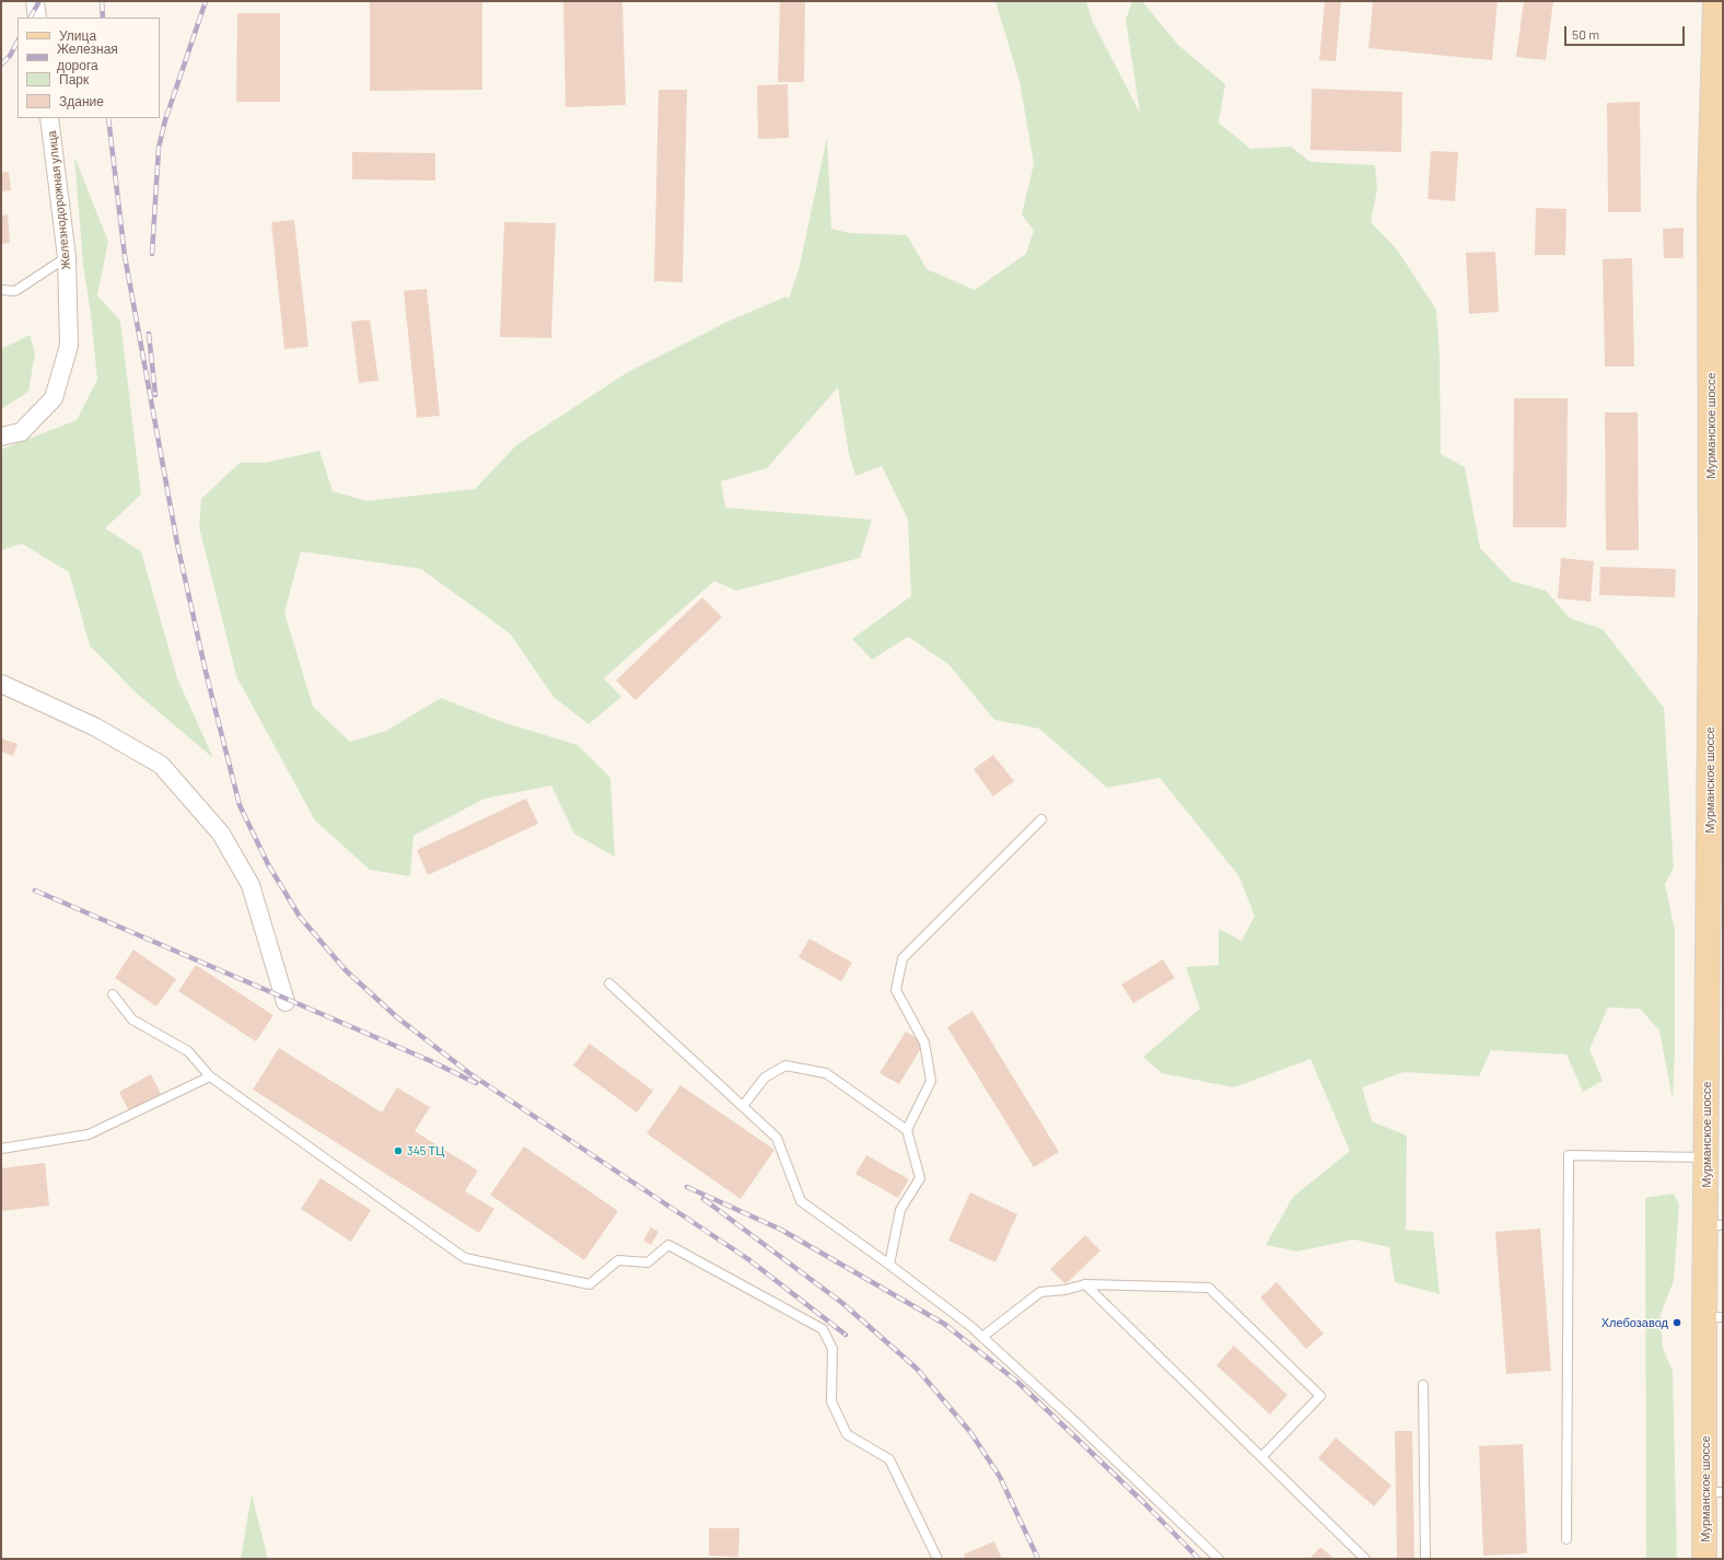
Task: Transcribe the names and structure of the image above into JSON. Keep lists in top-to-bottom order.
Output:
{
  "streets": {
    "main road": ["Мурманское шоссе"],
    "street": ["Железнодорожная улица"]
  },
  "places": ["345 ТЦ", "Хлебозавод"],
  "legend": [
    "Улица",
    "Железная дорога",
    "Парк",
    "Здание"
  ],
  "scale_bar": "50 m"
}
